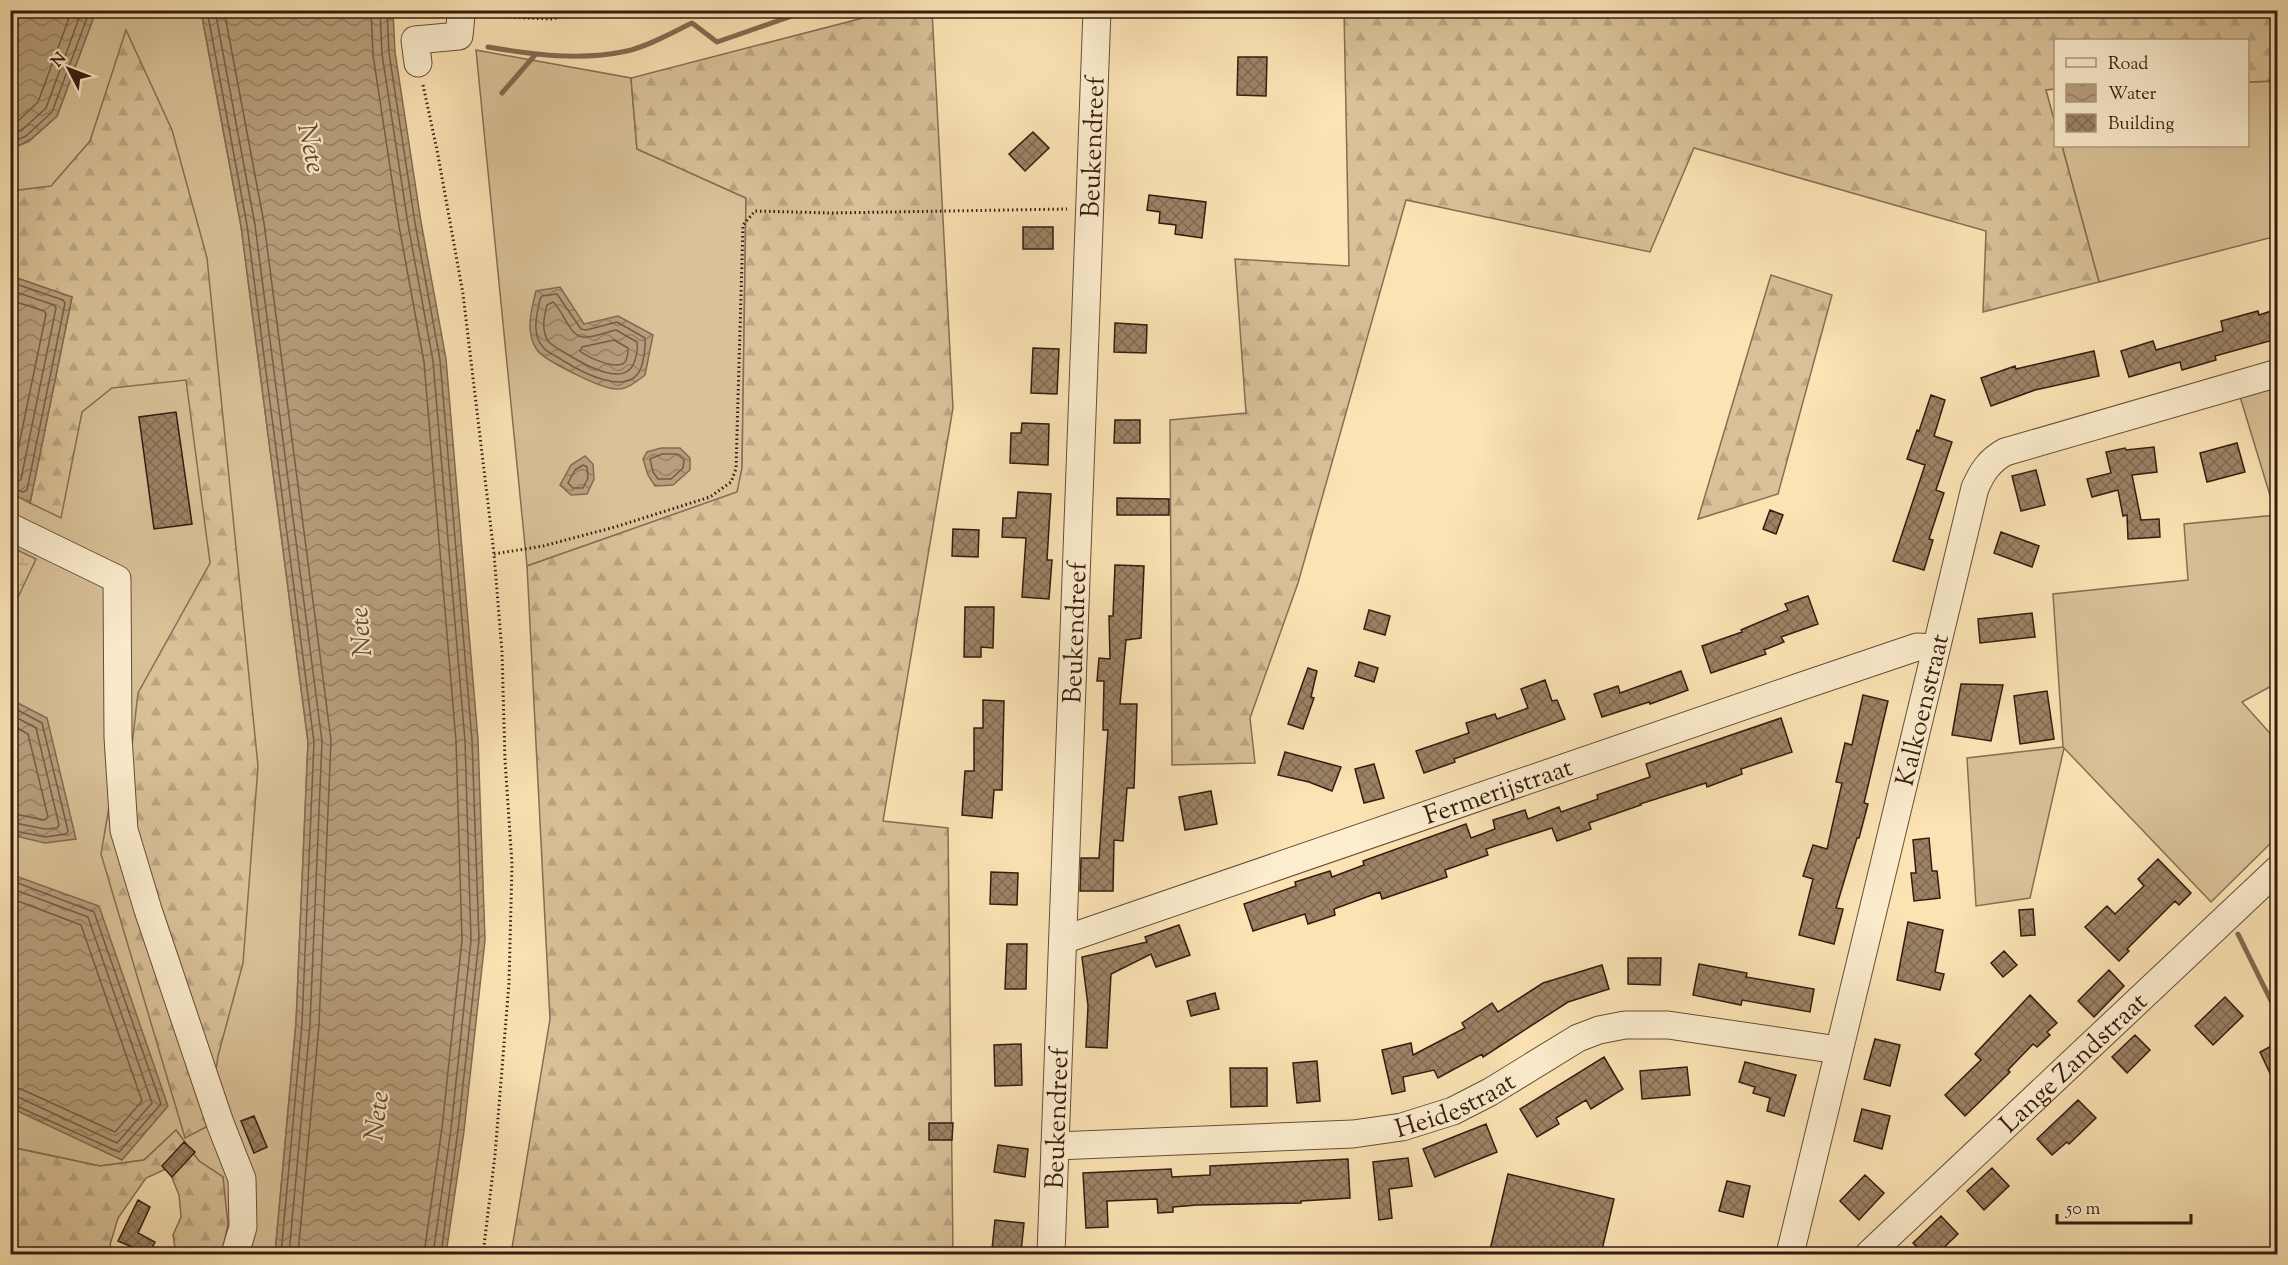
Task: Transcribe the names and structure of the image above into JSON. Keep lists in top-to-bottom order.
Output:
{
  "streets": {
    "street": [
      "Beukendreef",
      "Kalkoenstraat",
      "Fermerijstraat",
      "Lange Zandstraat",
      "Heidestraat"
    ]
  },
  "crossings": [
    ["Beukendreef", "Fermerijstraat"],
    ["Beukendreef", "Heidestraat"],
    ["Kalkoenstraat", "Fermerijstraat"],
    ["Kalkoenstraat", "Heidestraat"]
  ],
  "water": ["Nete"],
  "legend": ["Road", "Water", "Building"],
  "scale_bar": "50 m",
  "north": "top left"
}
